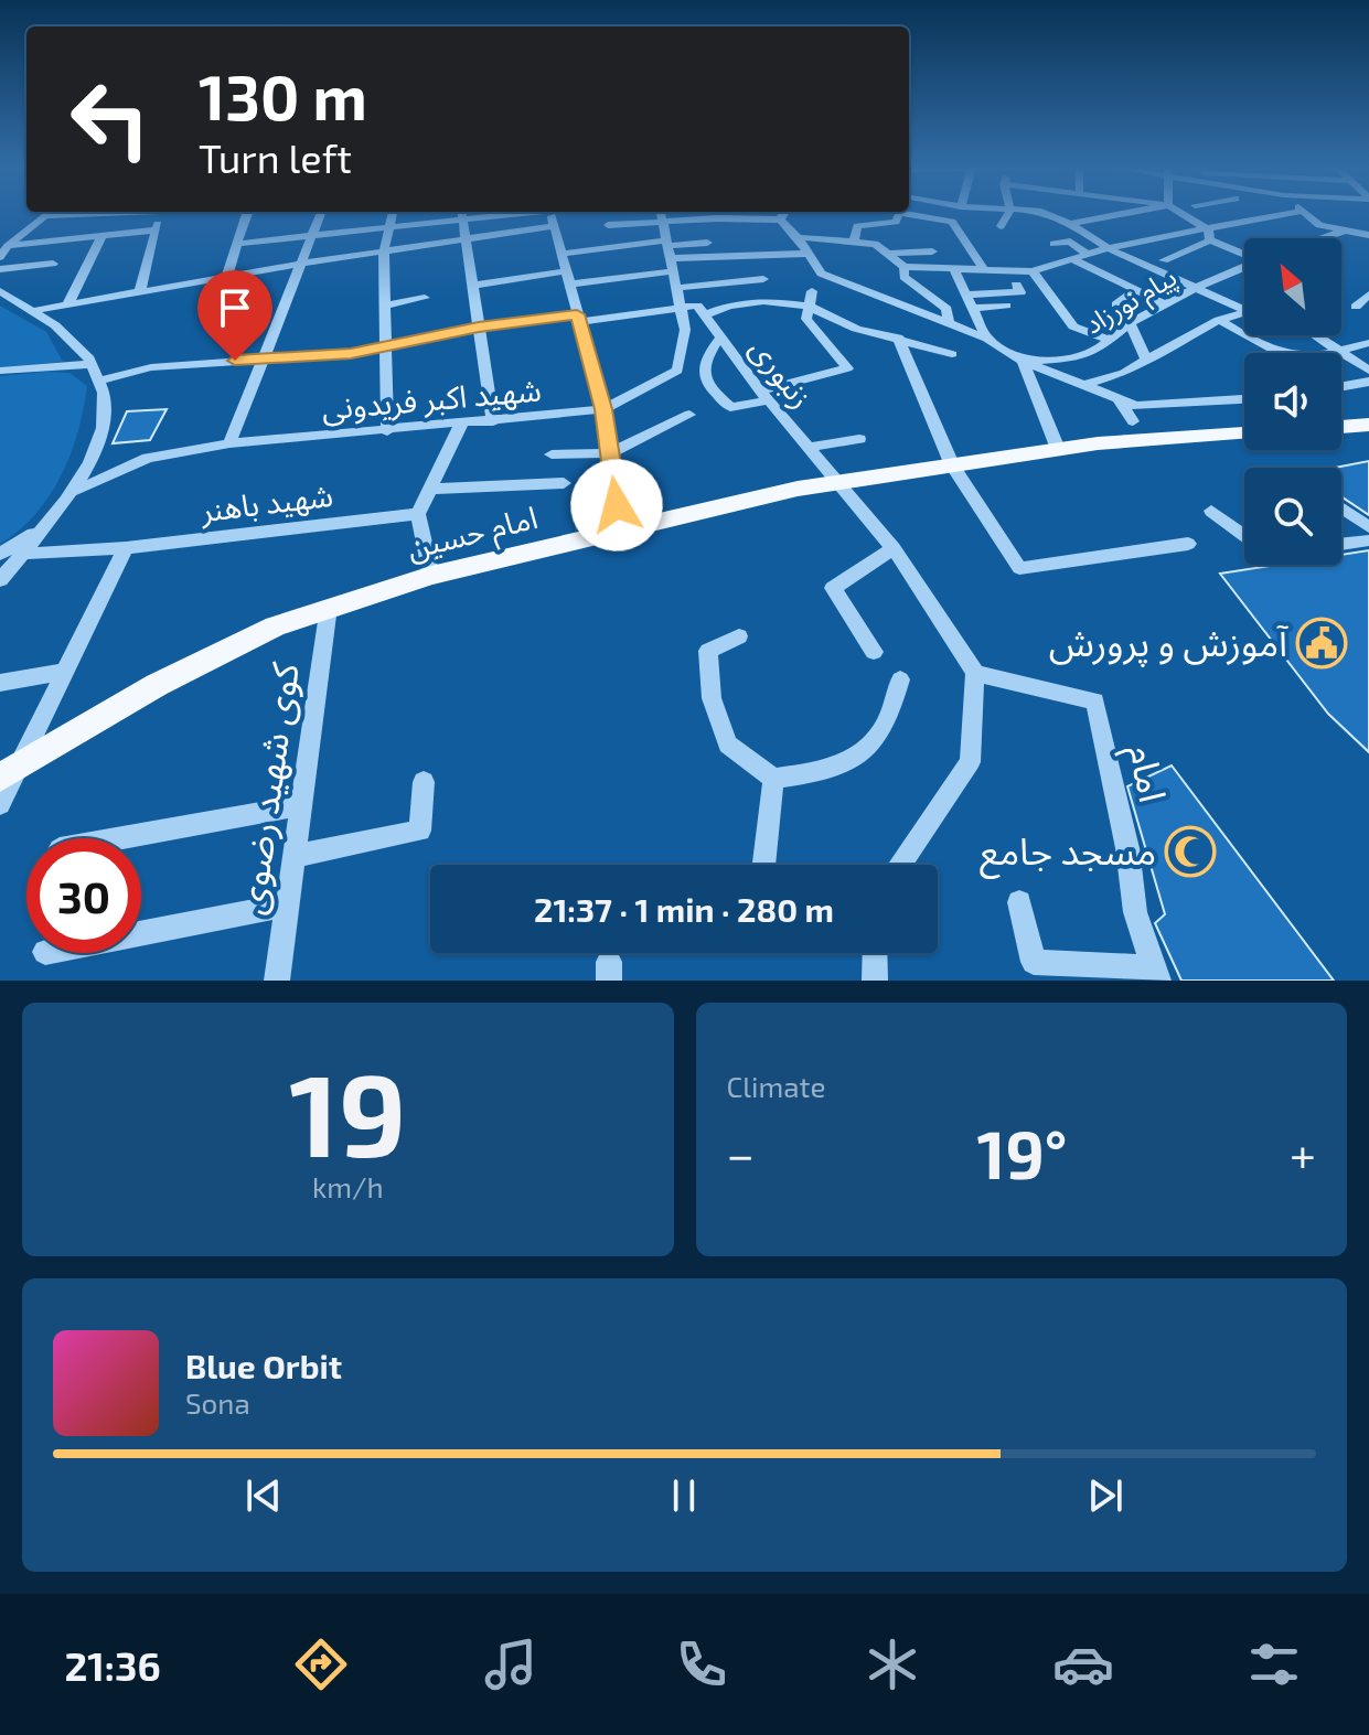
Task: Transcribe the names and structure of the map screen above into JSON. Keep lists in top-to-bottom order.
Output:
{
  "streets": {
    "main road": ["امام حسین"],
    "street": [
      "پیام نورزاد",
      "زنبوری",
      "شهید اکبر فریدونی",
      "شهید باهنر",
      "امام",
      "کوی شهید رضوی"
    ]
  },
  "crossings": [
    ["زنبوری", "امام حسین"],
    ["زنبوری", "امام"],
    ["امام حسین", "کوی شهید رضوی"]
  ],
  "places": {
    "public building": ["آموزش و پرورش"],
    "mosque": ["مسجد جامع"]
  },
  "north": "top left",
  "page": {
    "turn": ["130 m", "Turn left"],
    "limit": "30",
    "trip": "21:37 · 1 min · 280 m",
    "tile": [
      ["19", "km/h"],
      "Climate"
    ],
    "heat": ["−", "19°", "+"],
    "song": ["Blue Orbit", "Sona"],
    "tabs": "21:36"
  }
}
